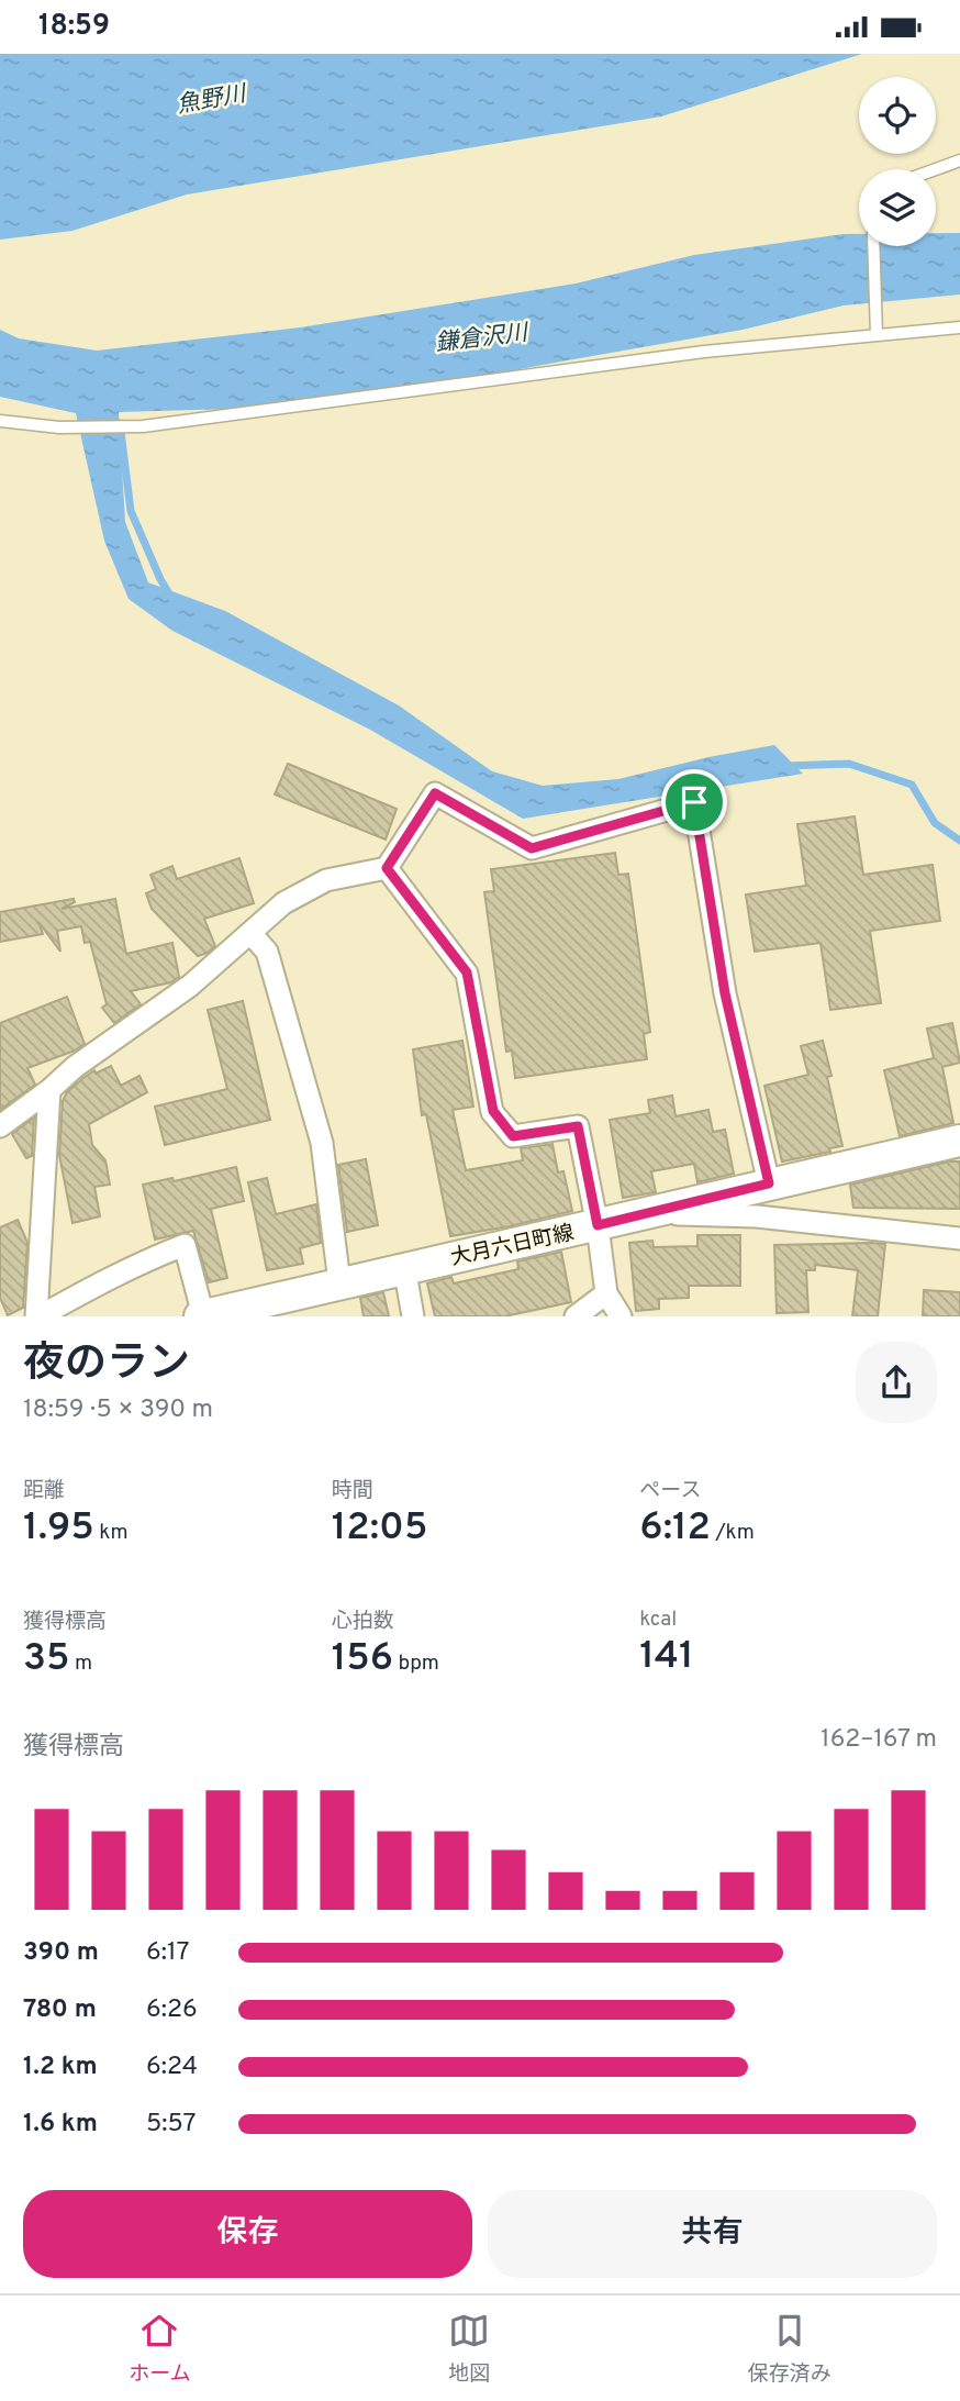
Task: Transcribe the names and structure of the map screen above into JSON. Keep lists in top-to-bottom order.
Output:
{
  "streets": {
    "main road": ["大月六日町線"]
  },
  "water": ["魚野川", "鎌倉沢川"],
  "page": {
    "status": "18:59",
    "heading": ["夜のラン", "18:59 · 5 × 390 m"],
    "stats": [
      ["距離", "1.95 km"],
      ["時間", "12:05"],
      ["ペース", "6:12 /km"],
      ["獲得標高", "35 m"],
      ["心拍数", "156 bpm"],
      ["kcal", "141"]
    ],
    "chart": ["獲得標高", "162–167 m"],
    "list": [
      {
        "name": "390 m",
        "note": "6:17"
      },
      {
        "name": "780 m",
        "note": "6:26"
      },
      {
        "name": "1.2 km",
        "note": "6:24"
      },
      {
        "name": "1.6 km",
        "note": "5:57"
      }
    ],
    "buttons": ["保存", "共有"],
    "tabs": ["ホーム", "地図", "保存済み"]
  }
}
